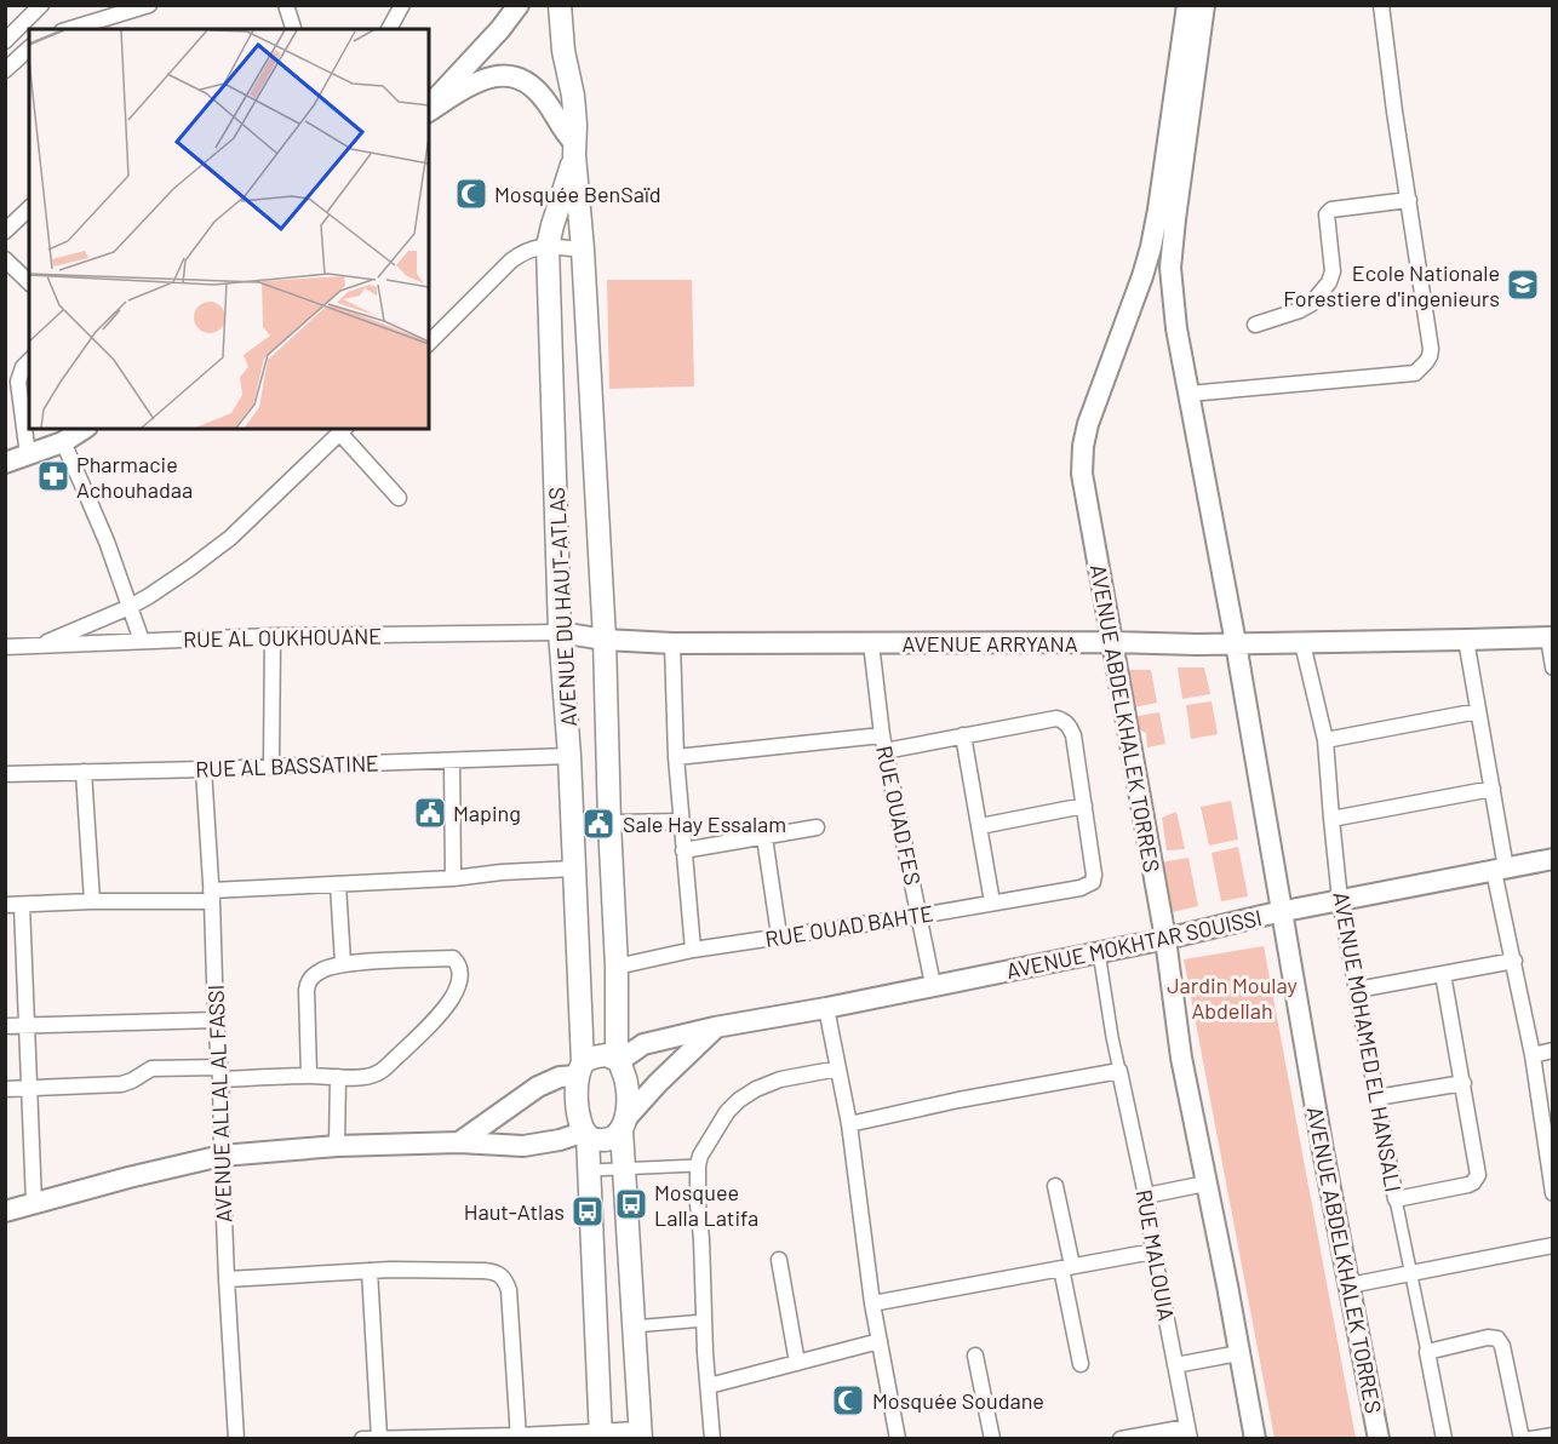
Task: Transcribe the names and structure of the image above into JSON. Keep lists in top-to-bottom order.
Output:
{
  "streets": {
    "main road": ["AVENUE DU HAUT-ATLAS"],
    "street": [
      "RUE AL OUKHOUANE",
      "AVENUE ARRYANA",
      "AVENUE ABDELKHALEK TORRES",
      "RUE AL BASSATINE",
      "RUE OUAD FES",
      "RUE OUAD BAHTE",
      "AVENUE MOKHTAR SOUISSI",
      "AVENUE MOHAMED EL HANSALI",
      "AVENUE ALLAL AL FASSI",
      "RUE MALOUIA"
    ]
  },
  "crossings": [
    ["AVENUE DU HAUT-ATLAS", "RUE AL OUKHOUANE"],
    ["AVENUE DU HAUT-ATLAS", "AVENUE ARRYANA"],
    ["AVENUE DU HAUT-ATLAS", "RUE AL BASSATINE"],
    ["AVENUE DU HAUT-ATLAS", "RUE OUAD BAHTE"],
    ["AVENUE DU HAUT-ATLAS", "AVENUE MOKHTAR SOUISSI"],
    ["RUE AL OUKHOUANE", "AVENUE ARRYANA"],
    ["AVENUE ARRYANA", "AVENUE ABDELKHALEK TORRES"],
    ["AVENUE ARRYANA", "RUE OUAD FES"],
    ["AVENUE ARRYANA", "AVENUE MOHAMED EL HANSALI"],
    ["AVENUE ABDELKHALEK TORRES", "AVENUE MOKHTAR SOUISSI"],
    ["RUE AL BASSATINE", "AVENUE ALLAL AL FASSI"],
    ["RUE OUAD FES", "RUE OUAD BAHTE"],
    ["RUE OUAD FES", "AVENUE MOKHTAR SOUISSI"],
    ["AVENUE MOKHTAR SOUISSI", "AVENUE MOHAMED EL HANSALI"]
  ],
  "parks": ["Jardin Moulay Abdellah"],
  "places": {
    "mosque": ["Mosquée BenSaïd", "Mosquée Soudane"],
    "school or university": ["Ecole Nationale Forestiere d'ingenieurs"],
    "pharmacy": ["Pharmacie Achouhadaa"],
    "public building": ["Maping", "Sale Hay Essalam"],
    "bus stop": ["Mosquee Lalla Latifa", "Haut-Atlas"]
  }
}
